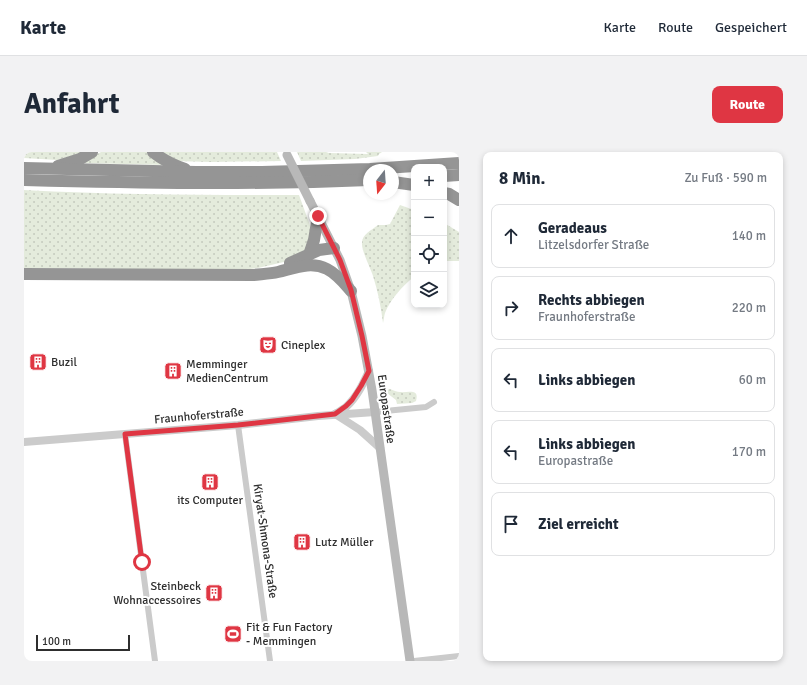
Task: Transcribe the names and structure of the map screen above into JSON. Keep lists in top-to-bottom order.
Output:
{
  "streets": {
    "main road": ["Europastraße"],
    "street": ["Fraunhoferstraße", "Kiryat-Shmona-Straße"]
  },
  "crossings": [
    ["Europastraße", "Fraunhoferstraße"],
    ["Fraunhoferstraße", "Kiryat-Shmona-Straße"]
  ],
  "places": {
    "theatre": ["Cineplex"],
    "building": [
      "Buzil",
      "Memminger MedienCentrum",
      "its Computer",
      "Lutz Müller",
      "Steinbeck Wohnaccessoires"
    ],
    "sports": ["Fit & Fun Factory - Memmingen"]
  },
  "scale_bar": "100 m",
  "north": "bottom",
  "page": {
    "header": "Karte",
    "nav": ["Karte", "Route", "Gespeichert"],
    "buttons": "Route",
    "title": "Anfahrt",
    "heading": ["8 Min.", "Zu Fuß · 590 m"],
    "map_buttons": ["+", "−"],
    "list": [
      ["Geradeaus", "Litzelsdorfer Straße", "140 m"],
      ["Rechts abbiegen", "Fraunhoferstraße", "220 m"],
      ["Links abbiegen", "60 m"],
      ["Links abbiegen", "Europastraße", "170 m"],
      "Ziel erreicht"
    ],
    "scale": "100 m"
  }
}
